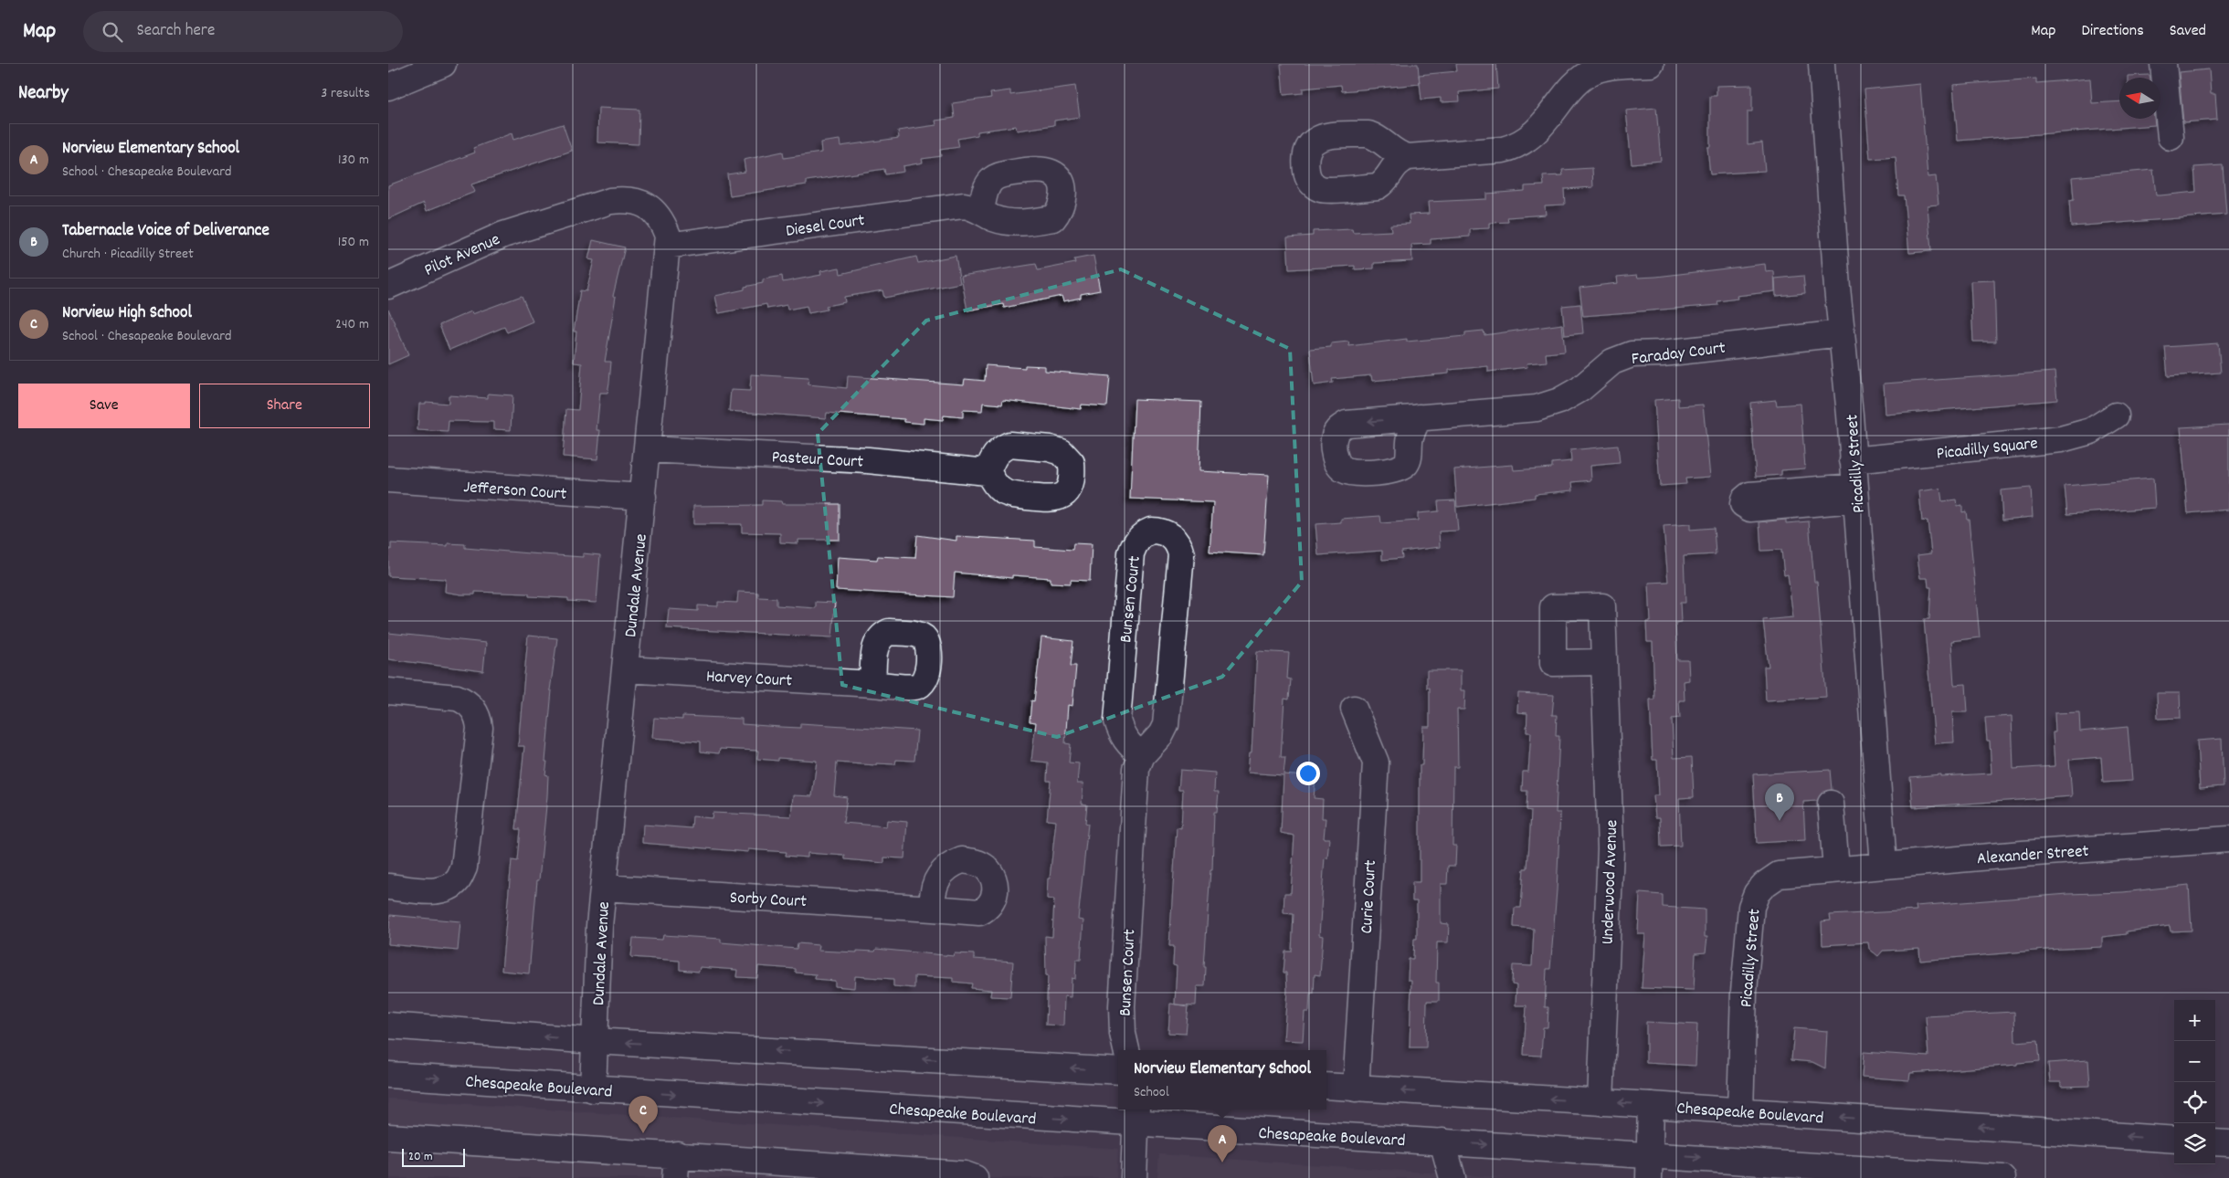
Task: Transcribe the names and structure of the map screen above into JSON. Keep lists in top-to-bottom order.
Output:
{
  "streets": {
    "main road": [
      "Diesel Court",
      "Pilot Avenue",
      "Faraday Court",
      "Picadilly Square",
      "Pasteur Court",
      "Picadilly Street",
      "Jefferson Court",
      "Dundale Avenue",
      "Bunsen Court",
      "Harvey Court",
      "Alexander Street",
      "Underwood Avenue",
      "Curie Court",
      "Sorby Court",
      "Chesapeake Boulevard"
    ]
  },
  "crossings": [
    ["Diesel Court", "Dundale Avenue"],
    ["Pilot Avenue", "Dundale Avenue"],
    ["Faraday Court", "Picadilly Street"],
    ["Picadilly Square", "Picadilly Street"],
    ["Pasteur Court", "Dundale Avenue"],
    ["Picadilly Street", "Alexander Street"],
    ["Picadilly Street", "Chesapeake Boulevard"],
    ["Jefferson Court", "Dundale Avenue"],
    ["Dundale Avenue", "Harvey Court"],
    ["Dundale Avenue", "Sorby Court"],
    ["Dundale Avenue", "Chesapeake Boulevard"],
    ["Underwood Avenue", "Chesapeake Boulevard"],
    ["Curie Court", "Chesapeake Boulevard"]
  ],
  "scale_bar": "20 m",
  "north": "left",
  "page": {
    "header": "Map",
    "search": "Search here",
    "nav": ["Map", "Directions", "Saved"],
    "heading": ["Nearby", "3 results"],
    "list": [
      {
        "mark": "A",
        "name": "Norview Elementary School",
        "note": "School · Chesapeake Boulevard",
        "value": "130 m"
      },
      {
        "mark": "B",
        "name": "Tabernacle Voice of Deliverance",
        "note": "Church · Picadilly Street",
        "value": "150 m"
      },
      {
        "mark": "C",
        "name": "Norview High School",
        "note": "School · Chesapeake Boulevard",
        "value": "240 m"
      }
    ],
    "buttons": ["Save", "Share"],
    "pins": ["B", "C", "A"],
    "map_buttons": ["+", "−"],
    "popup": ["Norview Elementary School", "School"],
    "scale": "20 m"
  }
}
